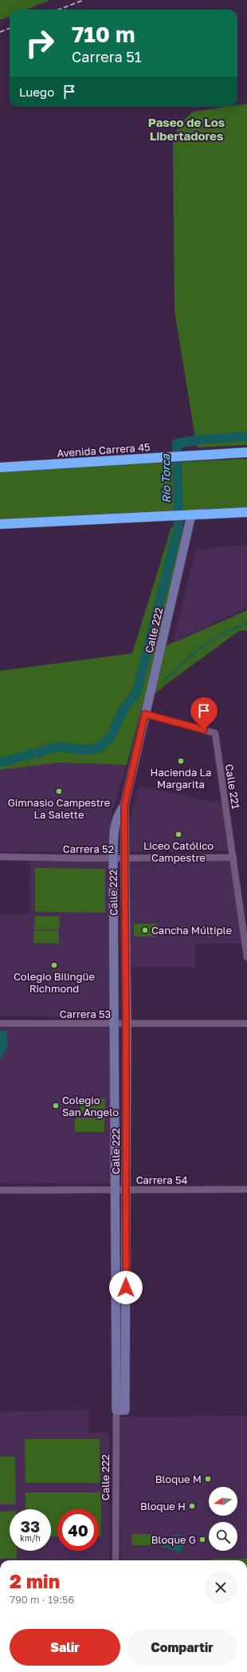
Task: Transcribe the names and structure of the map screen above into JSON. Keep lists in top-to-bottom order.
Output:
{
  "streets": {
    "highway": ["Avenida Carrera 45"],
    "street": [
      "Calle 222",
      "Calle 221",
      "Carrera 52",
      "Carrera 53",
      "Carrera 54"
    ]
  },
  "crossings": [
    ["Calle 222", "Calle 221"],
    ["Calle 222", "Carrera 52"],
    ["Calle 222", "Carrera 53"],
    ["Calle 222", "Carrera 54"],
    ["Calle 221", "Carrera 52"]
  ],
  "districts": ["Paseo de Los Libertadores"],
  "water": ["Río Torca"],
  "places": [
    "Hacienda La Margarita",
    "Gimnasio Campestre La Salette",
    "Liceo Católico Campestre",
    "Cancha Múltiple",
    "Colegio Bilingüe Richmond",
    "Colegio San Angelo",
    "Bloque M",
    "Bloque H",
    "Bloque G"
  ],
  "north": "left",
  "page": {
    "turn": ["710 m", "Carrera 51"],
    "then": "Luego",
    "speed": "33 km/h",
    "limit": "40",
    "heading": ["2 min", "790 m · 19:56"],
    "buttons": ["Salir", "Compartir"]
  }
}
